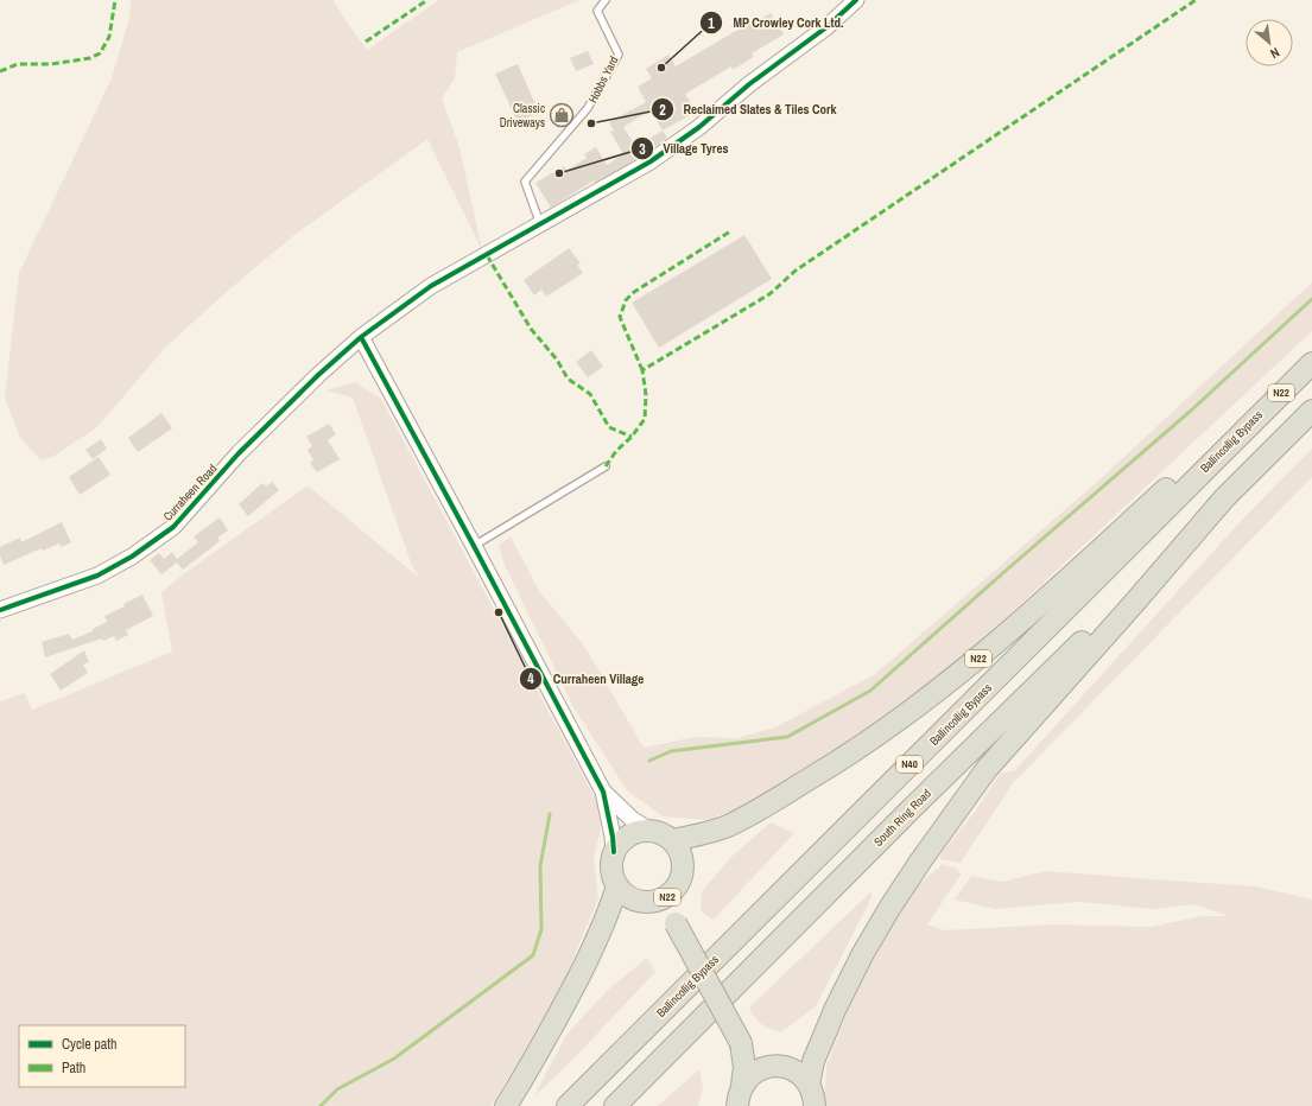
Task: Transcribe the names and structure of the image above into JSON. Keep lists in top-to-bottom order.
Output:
{
  "streets": {
    "highway": [
      "N22",
      "Ballincollig Bypass",
      "N40",
      "South Ring Road"
    ],
    "street": ["Curraheen Road"],
    "lane": ["Hobbs Yard"]
  },
  "crossings": [
    ["Hobbs Yard", "Curraheen Road"],
    ["N22", "Ballincollig Bypass"]
  ],
  "places": {
    "other": [
      "MP Crowley Cork Ltd.",
      "Reclaimed Slates & Tiles Cork",
      "Village Tyres",
      "Curraheen Village"
    ],
    "shop": ["Classic Driveways"]
  },
  "legend": ["Cycle path", "Path"],
  "north": "bottom right"
}
